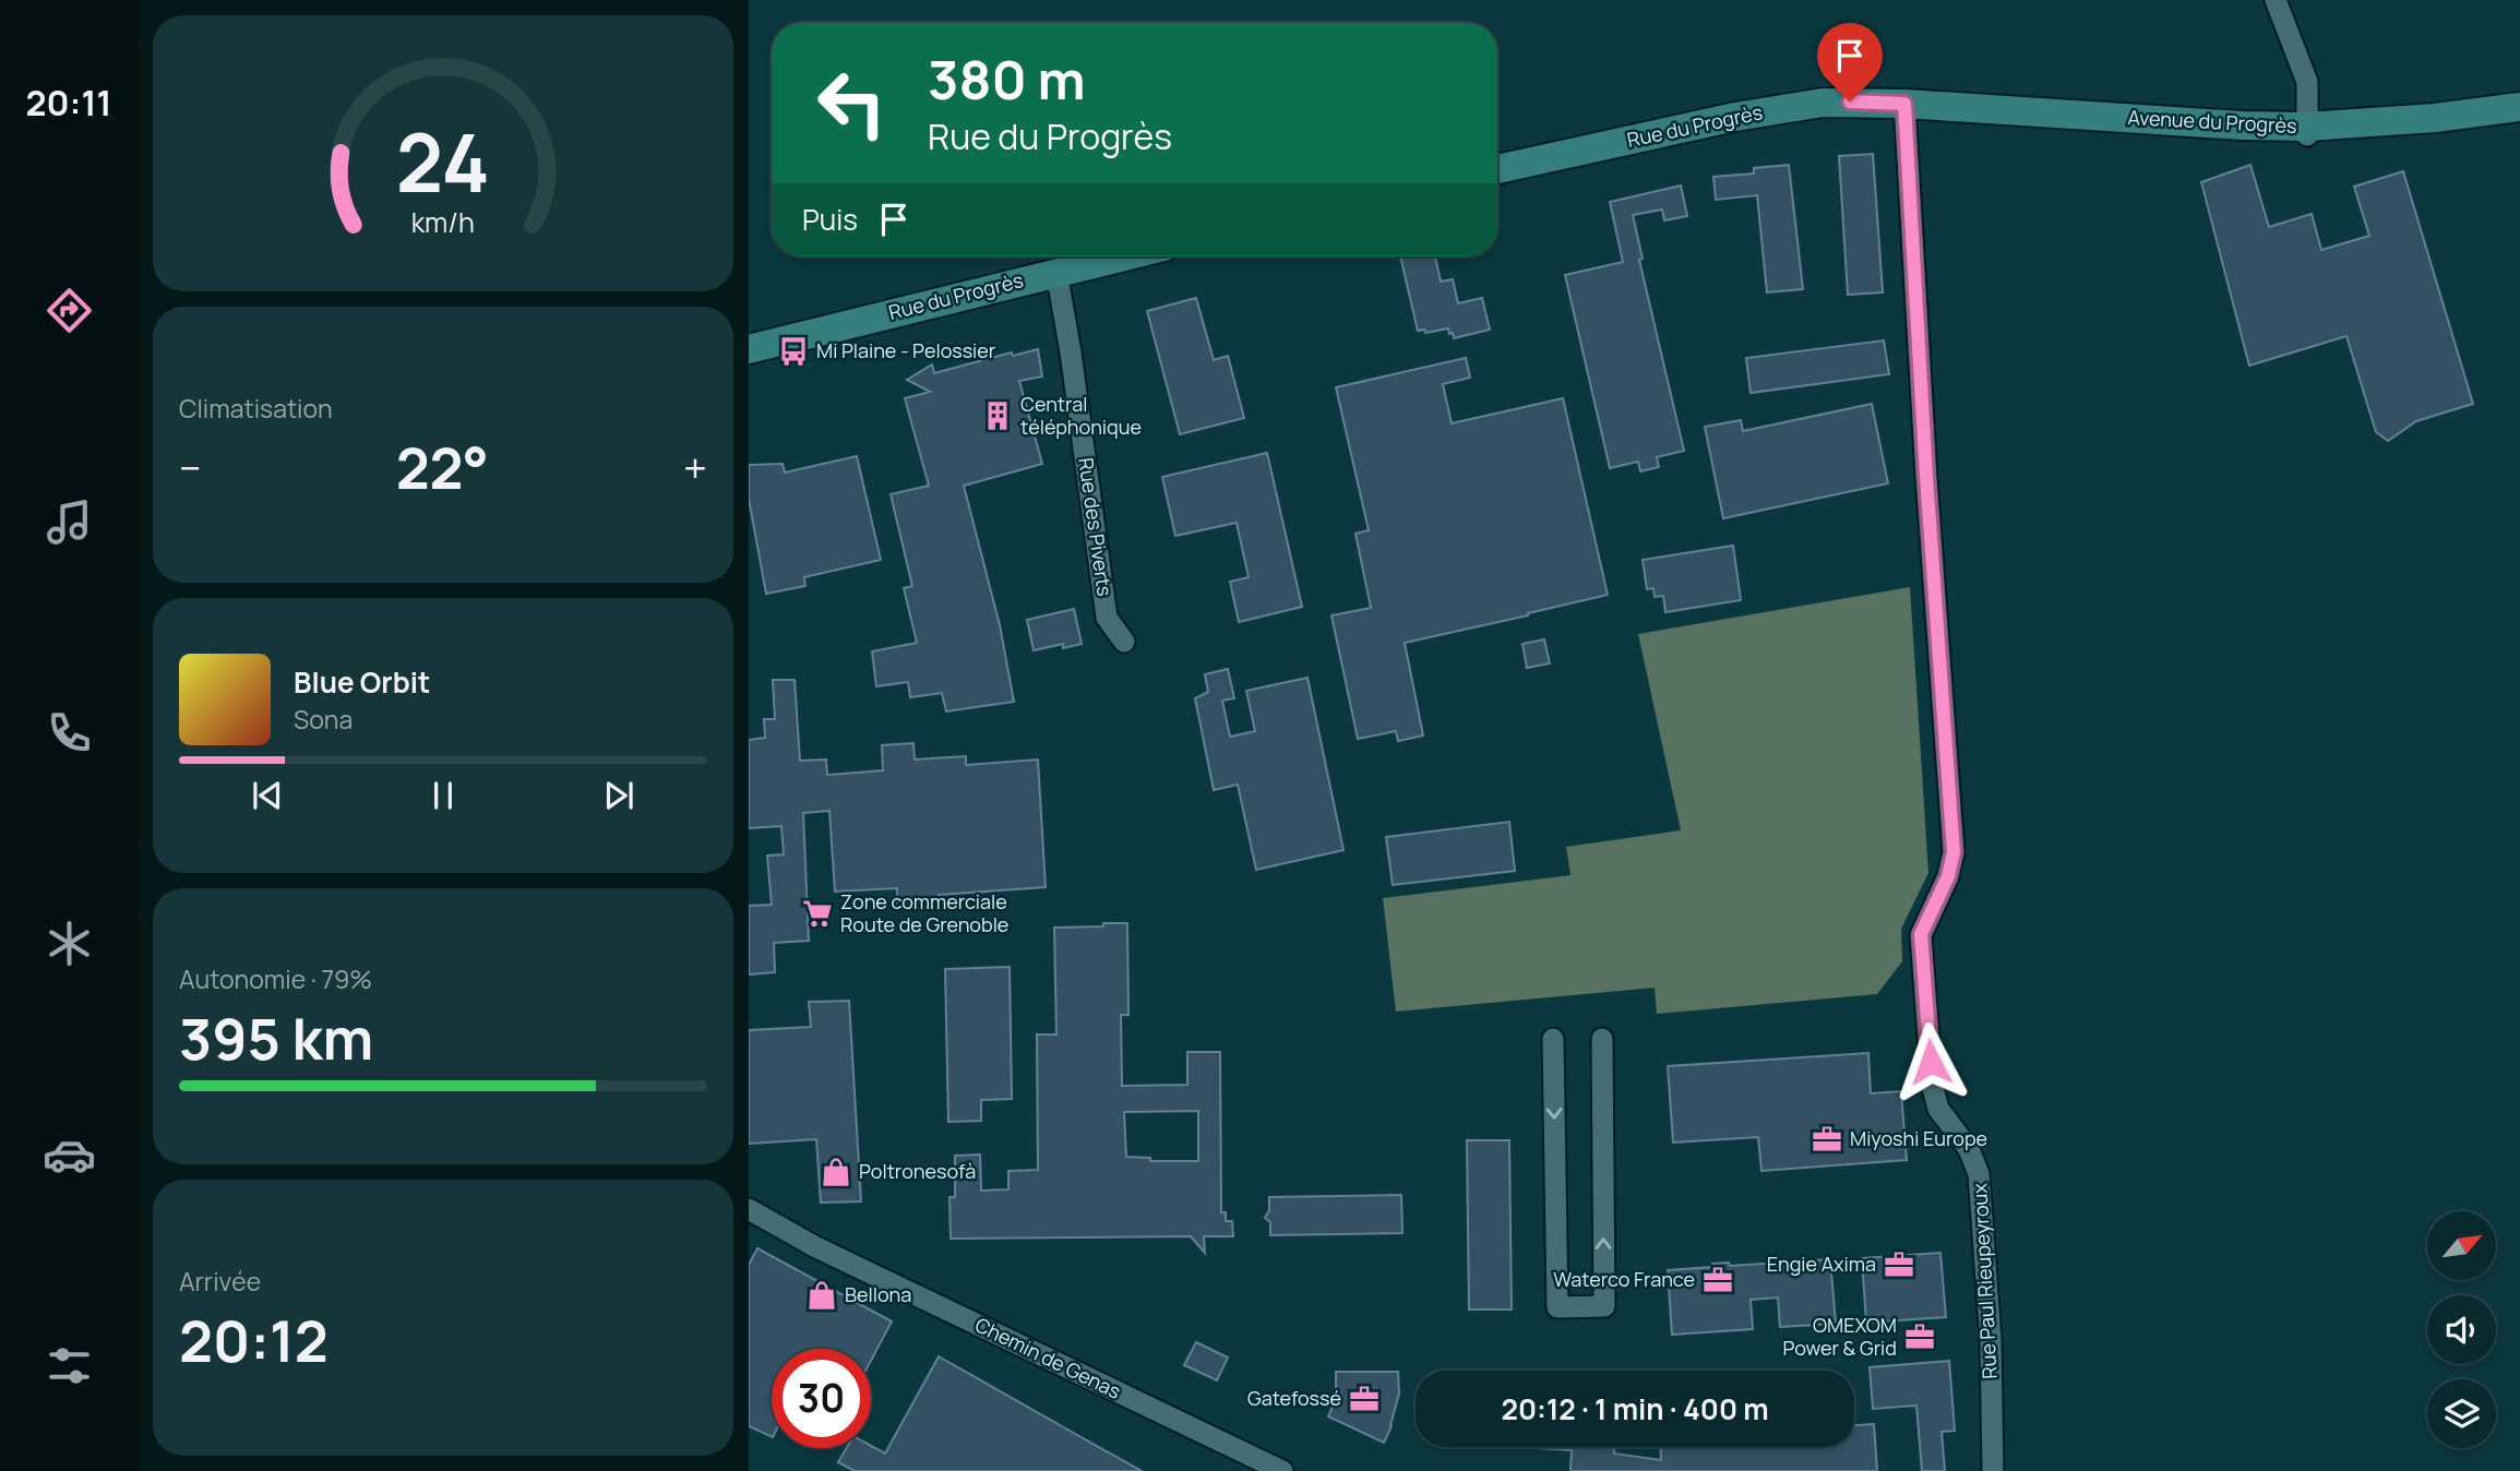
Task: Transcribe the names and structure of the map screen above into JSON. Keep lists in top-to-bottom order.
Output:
{
  "streets": {
    "street": [
      "Avenue du Progrès",
      "Rue du Progrès",
      "Rue des Piverts",
      "Rue Paul Rieupeyroux",
      "Chemin de Genas"
    ]
  },
  "crossings": [
    ["Avenue du Progrès", "Rue du Progrès"],
    ["Avenue du Progrès", "Rue Paul Rieupeyroux"],
    ["Rue du Progrès", "Rue des Piverts"],
    ["Rue du Progrès", "Rue Paul Rieupeyroux"]
  ],
  "places": {
    "bus stop": ["Mi Plaine - Pelossier"],
    "building": ["Central téléphonique"],
    "supermarket": ["Zone commerciale Route de Grenoble"],
    "office": [
      "Miyoshi Europe",
      "Engie Axima",
      "Waterco France",
      "OMEXOM Power & Grid",
      "Gatefossé"
    ],
    "shop": ["Poltronesofà", "Bellona"]
  },
  "north": "top right",
  "page": {
    "tabs": "20:11",
    "turn": ["380 m", "Rue du Progrès"],
    "then": "Puis",
    "tile": [
      "Climatisation",
      ["Autonomie · 79%", "395 km"],
      ["Arrivée", "20:12"]
    ],
    "heat": ["−", "22°", "+"],
    "song": ["Blue Orbit", "Sona"],
    "limit": "30",
    "trip": "20:12 · 1 min · 400 m",
    "gauge": ["24", "km/h"]
  }
}
